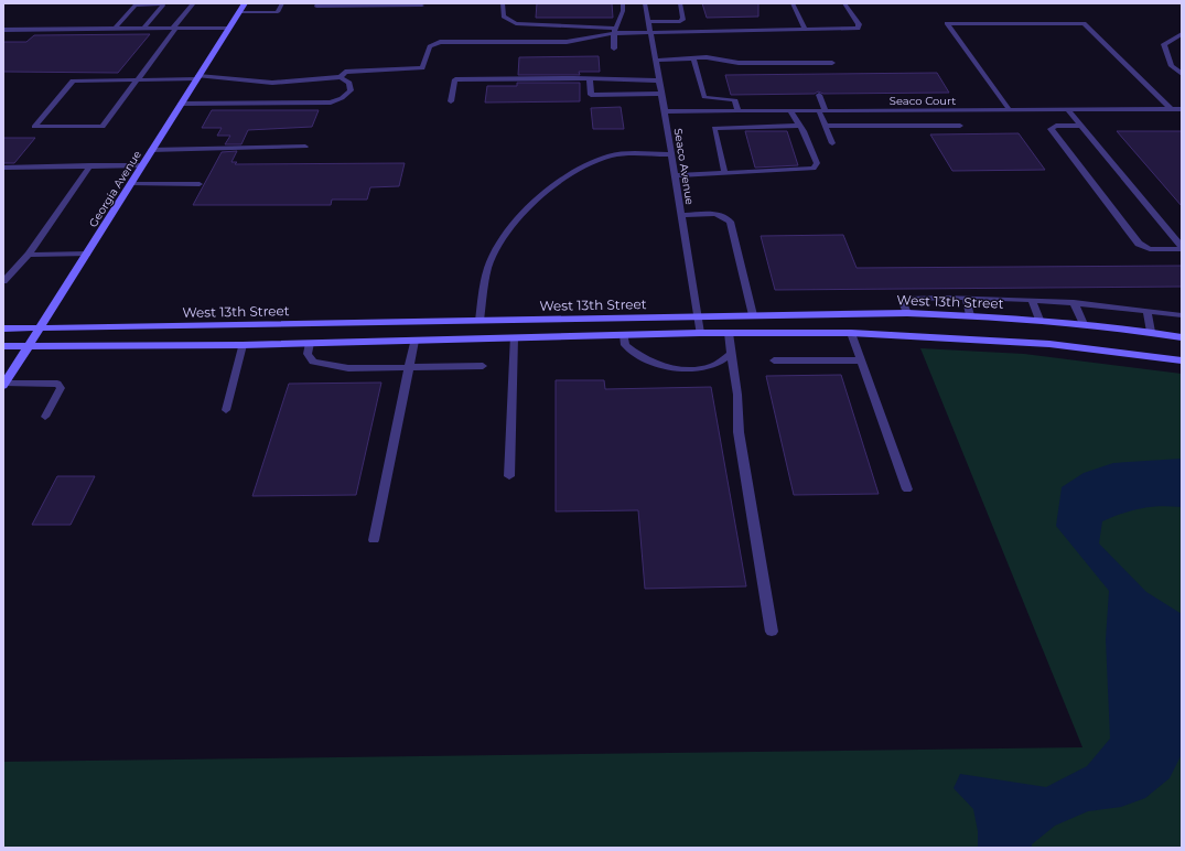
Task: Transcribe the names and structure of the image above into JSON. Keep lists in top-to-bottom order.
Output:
{
  "streets": {
    "main road": ["Georgia Avenue", "West 13th Street"],
    "lane": ["Seaco Court", "Seaco Avenue"]
  },
  "crossings": [
    ["Seaco Court", "Seaco Avenue"],
    ["Seaco Avenue", "West 13th Street"],
    ["Georgia Avenue", "West 13th Street"]
  ]
}
